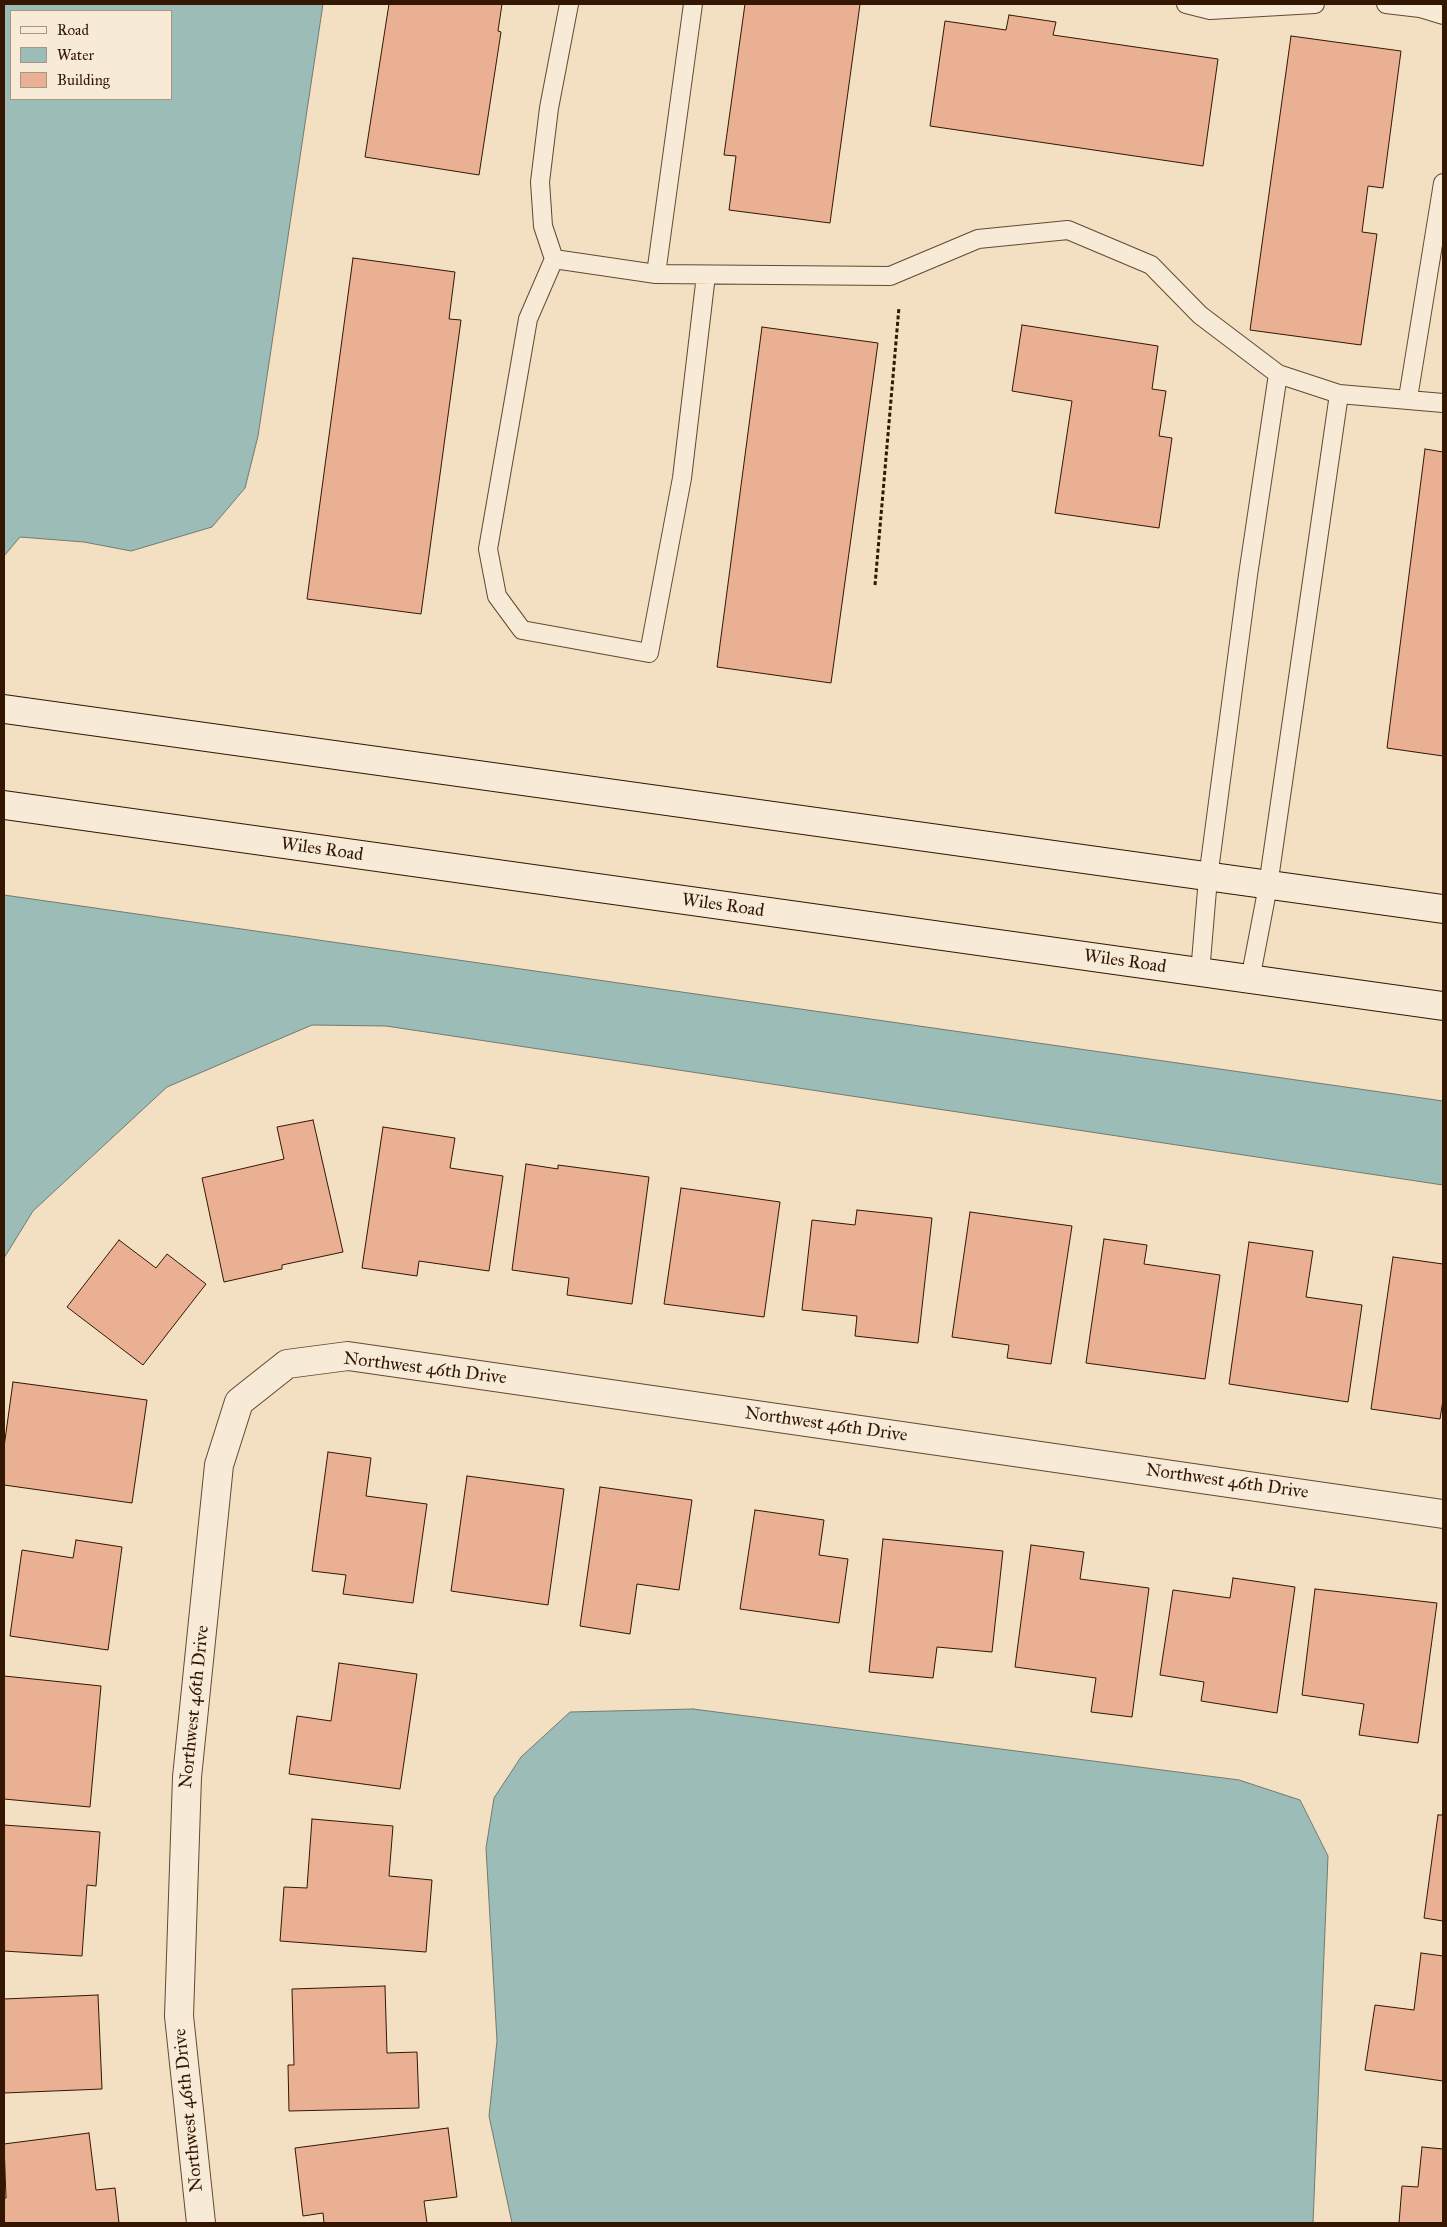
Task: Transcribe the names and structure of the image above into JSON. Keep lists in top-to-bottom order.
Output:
{
  "streets": {
    "main road": ["Wiles Road", "Northwest 46th Drive"]
  },
  "legend": ["Road", "Water", "Building"]
}
